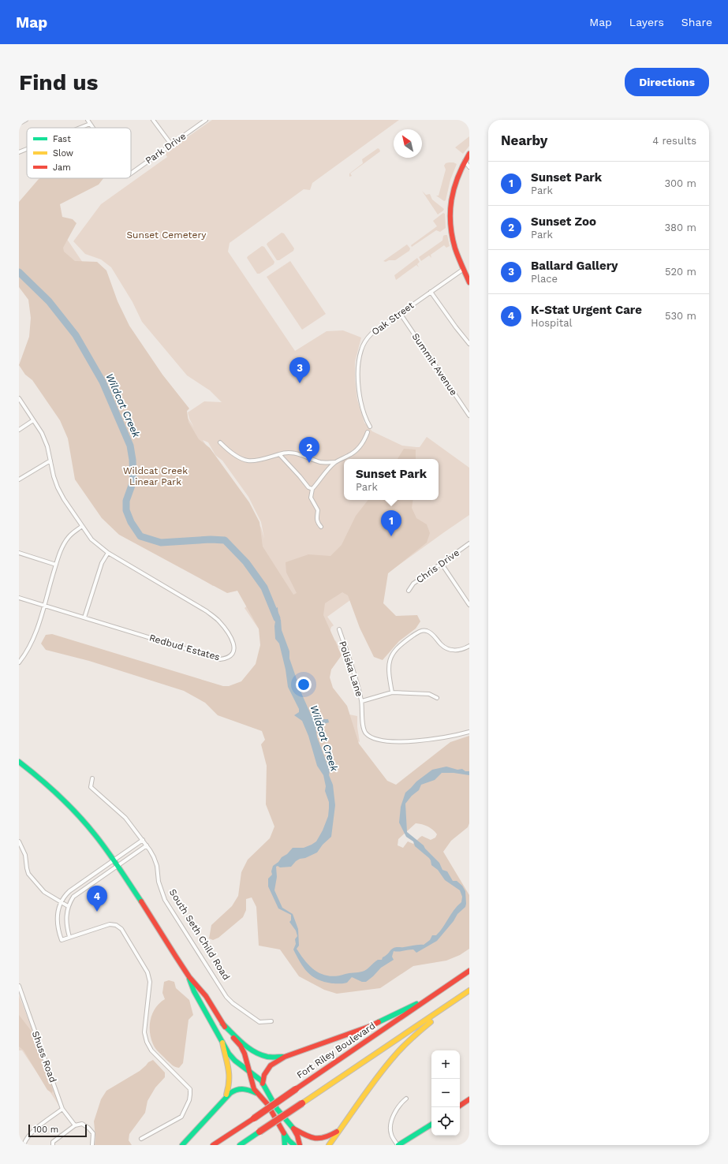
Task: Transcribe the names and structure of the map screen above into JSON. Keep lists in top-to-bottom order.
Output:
{
  "streets": {
    "main road": ["Fort Riley Boulevard"],
    "street": [
      "Park Drive",
      "Oak Street",
      "Summit Avenue",
      "Chris Drive",
      "Redbud Estates",
      "Poliska Lane",
      "South Seth Child Road",
      "Shuss Road"
    ]
  },
  "crossings": [
    ["Oak Street", "Summit Avenue"]
  ],
  "water": ["Wildcat Creek"],
  "parks": ["Sunset Cemetery", "Wildcat Creek Linear Park"],
  "legend": ["Fast", "Slow", "Jam"],
  "scale_bar": "100 m",
  "north": "top left",
  "page": {
    "header": "Map",
    "nav": ["Map", "Layers", "Share"],
    "buttons": "Directions",
    "title": "Find us",
    "heading": ["Nearby", "4 results"],
    "list": [
      {
        "mark": "1",
        "name": "Sunset Park",
        "note": "Park",
        "value": "300 m"
      },
      {
        "mark": "2",
        "name": "Sunset Zoo",
        "note": "Park",
        "value": "380 m"
      },
      {
        "mark": "3",
        "name": "Ballard Gallery",
        "note": "Place",
        "value": "520 m"
      },
      {
        "mark": "4",
        "name": "K-Stat Urgent Care",
        "note": "Hospital",
        "value": "530 m"
      }
    ],
    "pins": [
      "3",
      "2",
      "1",
      "4"
    ],
    "popup": ["Sunset Park", "Park"],
    "map_buttons": ["+", "−"],
    "scale": "100 m"
  }
}
